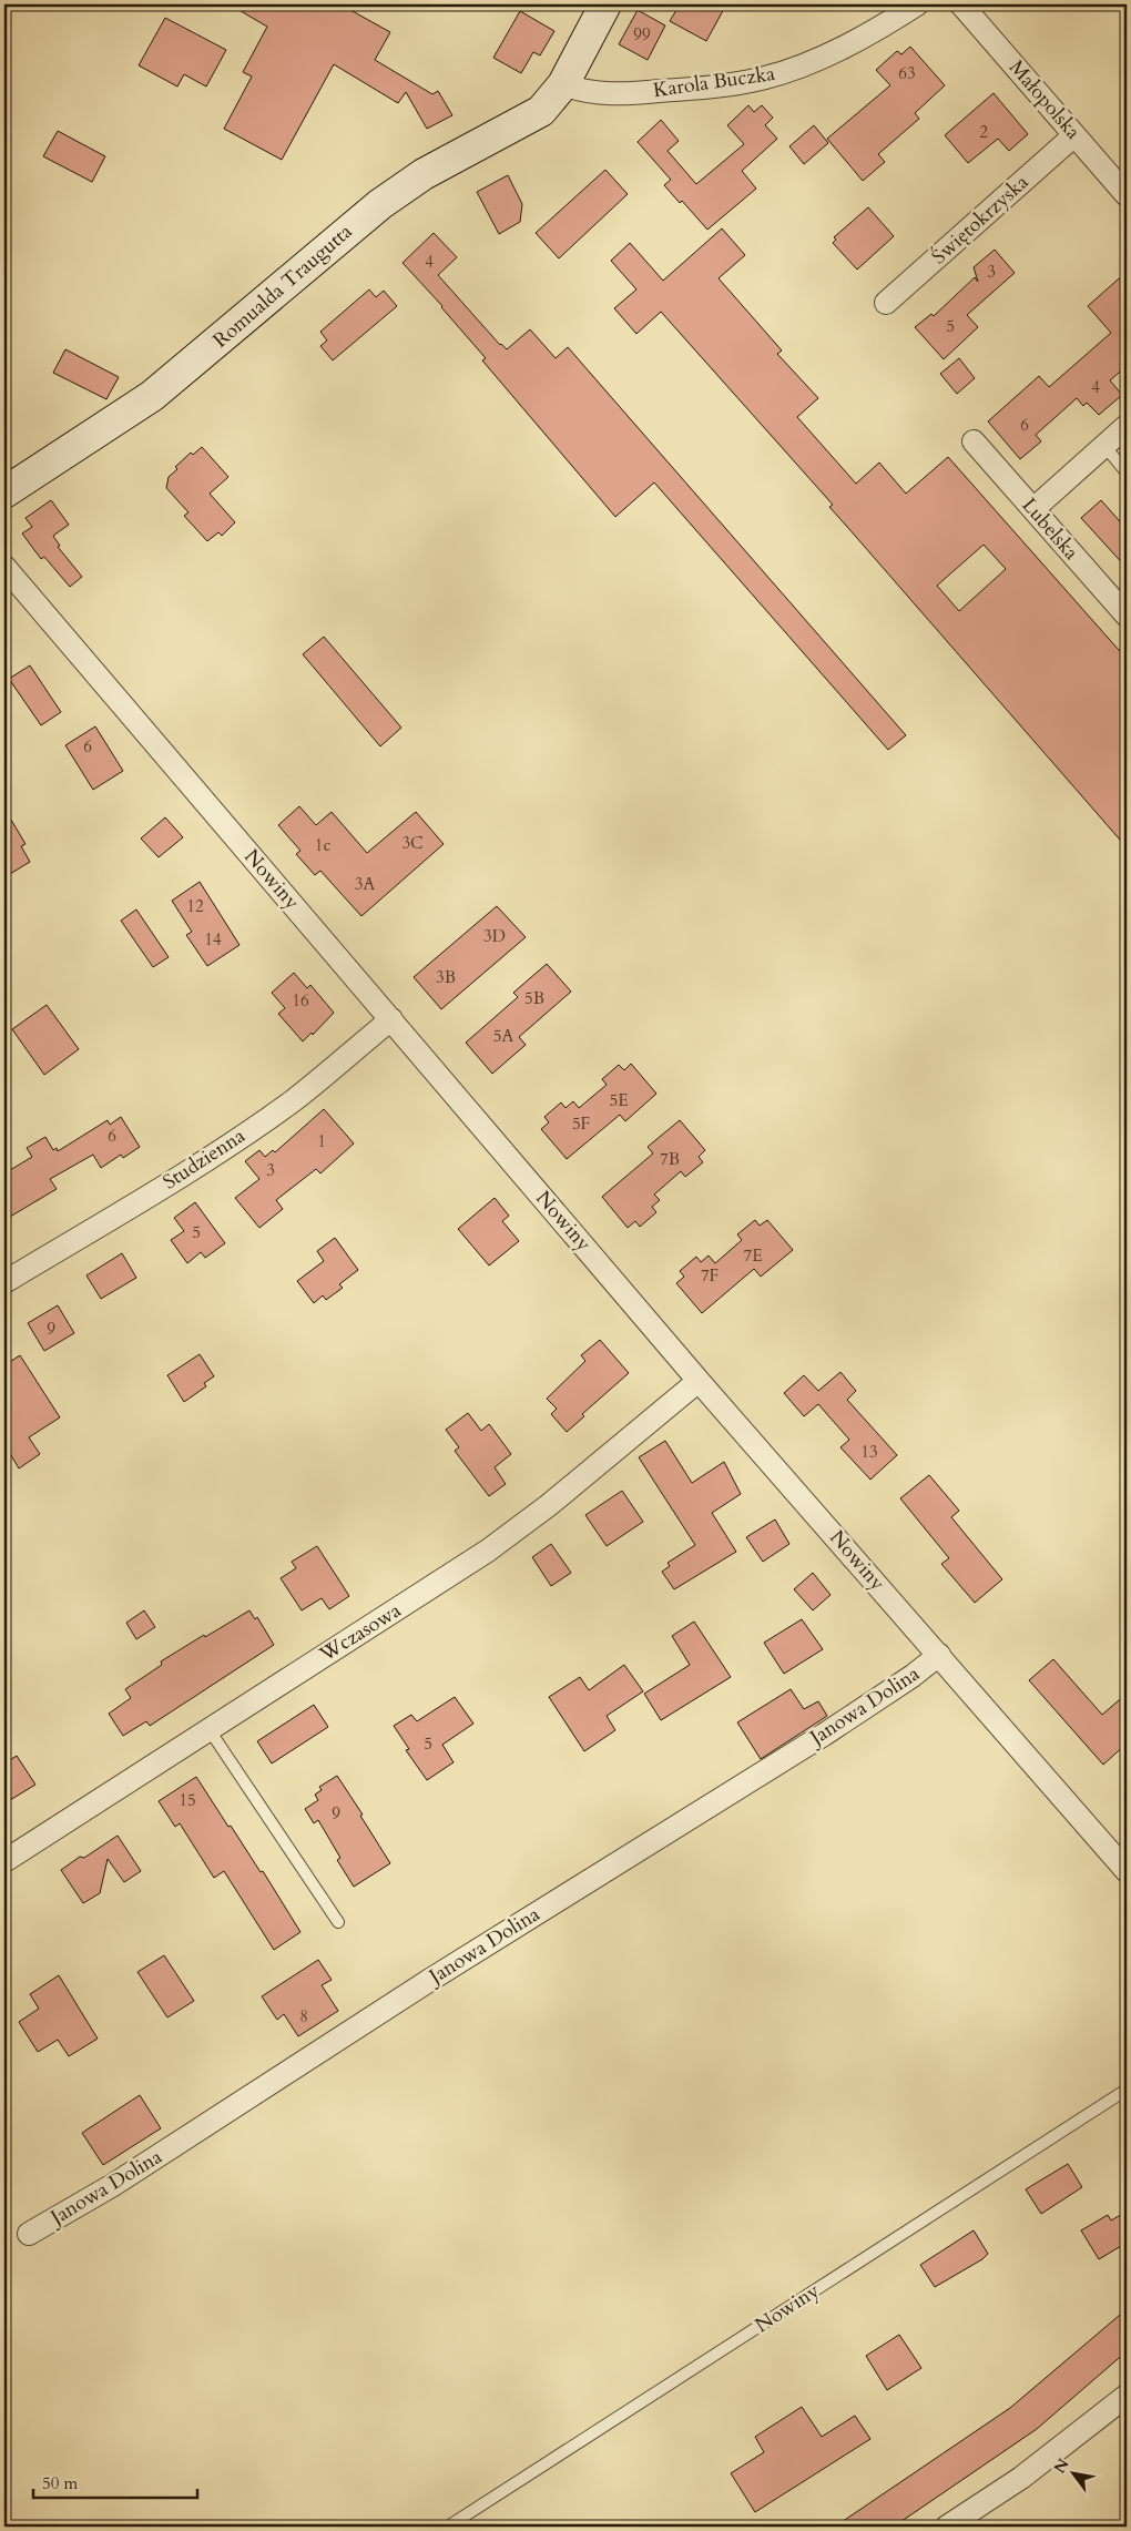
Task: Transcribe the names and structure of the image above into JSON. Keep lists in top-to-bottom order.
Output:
{
  "streets": {
    "street": [
      "Karola Buczka",
      "Małopolska",
      "Świętokrzyska",
      "Romualda Traugutta",
      "Lubelska",
      "Nowiny",
      "Studzienna",
      "Wczasowa",
      "Janowa Dolina"
    ]
  },
  "crossings": [
    ["Karola Buczka", "Romualda Traugutta"],
    ["Małopolska", "Świętokrzyska"],
    ["Nowiny", "Studzienna"],
    ["Nowiny", "Wczasowa"],
    ["Nowiny", "Janowa Dolina"]
  ],
  "house_numbers": [
    "99",
    "63",
    "2",
    "4",
    "3",
    "5",
    "4",
    "6",
    "6",
    "3C",
    "1c",
    "3A",
    "12",
    "3D",
    "14",
    "3B",
    "5B",
    "16",
    "5A",
    "5E",
    "5F",
    "6",
    "1",
    "7B",
    "3",
    "5",
    "7E",
    "7F",
    "9",
    "13",
    "5",
    "15",
    "9",
    "8"
  ],
  "scale_bar": "50 m",
  "north": "top left"
}
